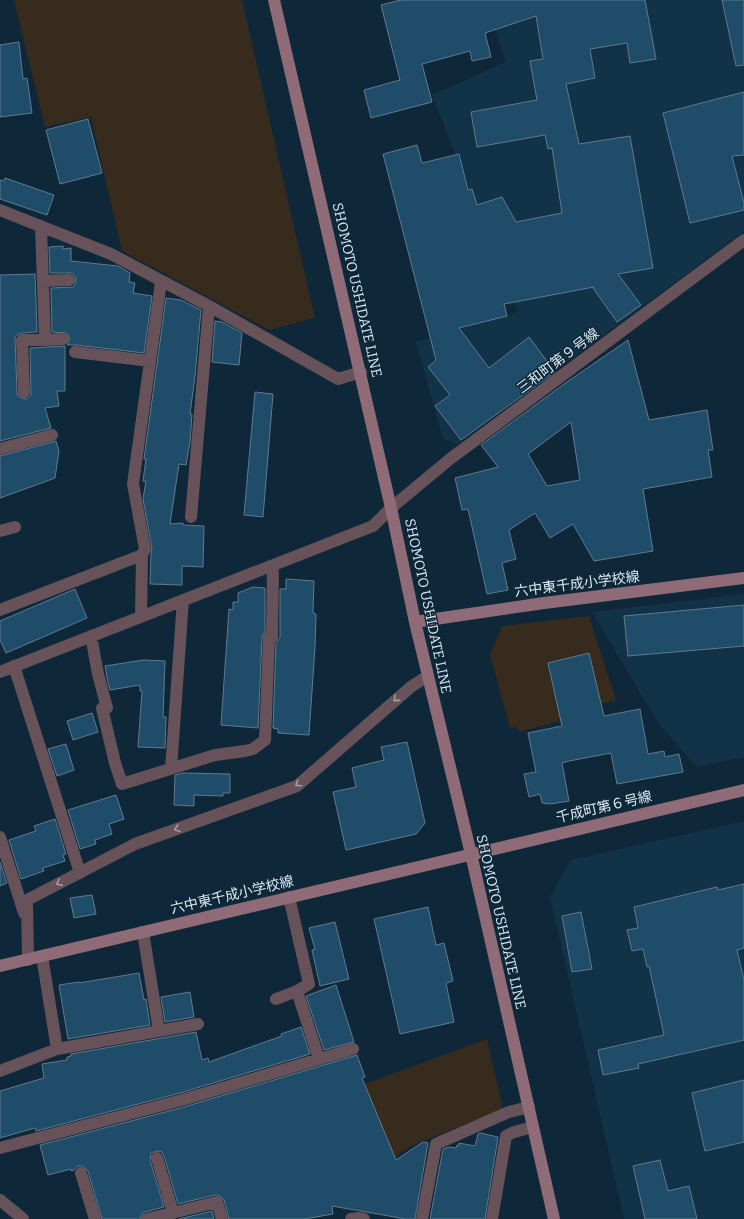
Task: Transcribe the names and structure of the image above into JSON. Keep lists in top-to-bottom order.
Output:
{
  "streets": {
    "main road": ["SHOMOTO USHIDATE LINE", "六中東千成小学校線", "千成町第６号線"],
    "street": ["三和町第９号線"]
  },
  "crossings": [
    ["SHOMOTO USHIDATE LINE", "三和町第９号線"],
    ["SHOMOTO USHIDATE LINE", "六中東千成小学校線"],
    ["SHOMOTO USHIDATE LINE", "千成町第６号線"],
    ["六中東千成小学校線", "千成町第６号線"]
  ]
}
